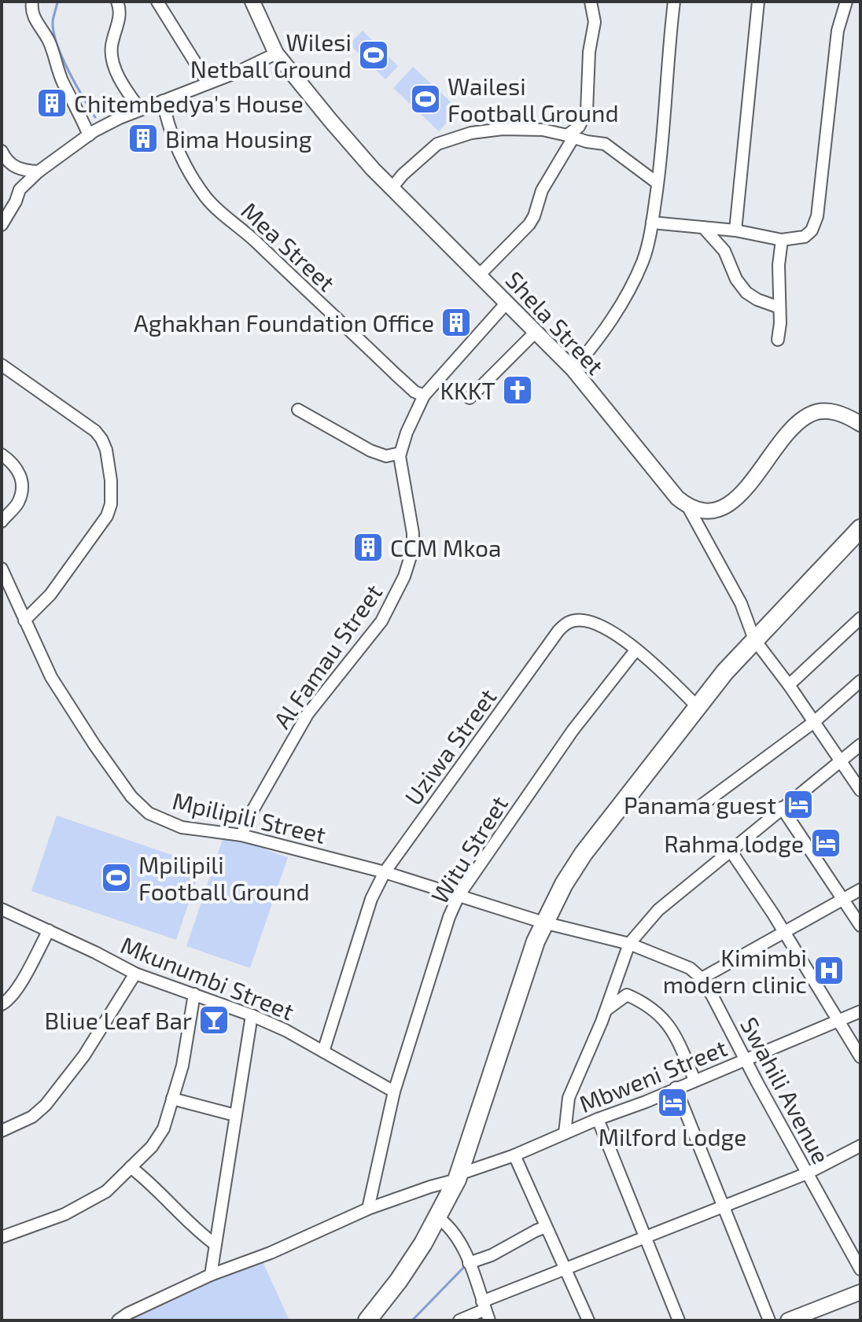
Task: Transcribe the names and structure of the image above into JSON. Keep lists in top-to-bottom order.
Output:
{
  "streets": {
    "main road": ["Shela Street"],
    "street": [
      "Mea Street",
      "Al Famau Street",
      "Uziwa Street",
      "Mpilipili Street",
      "Witu Street",
      "Mkunumbi Street",
      "Mbweni Street",
      "Swahili Avenue"
    ]
  },
  "crossings": [
    ["Mea Street", "Al Famau Street"],
    ["Shela Street", "Al Famau Street"],
    ["Al Famau Street", "Mpilipili Street"],
    ["Uziwa Street", "Mpilipili Street"],
    ["Uziwa Street", "Witu Street"],
    ["Uziwa Street", "Mkunumbi Street"],
    ["Mpilipili Street", "Witu Street"],
    ["Mpilipili Street", "Swahili Avenue"],
    ["Witu Street", "Mkunumbi Street"],
    ["Witu Street", "Mbweni Street"],
    ["Mbweni Street", "Swahili Avenue"]
  ],
  "places": {
    "sports": ["Wilesi Netball Ground", "Wailesi Football Ground", "Mpilipili Football Ground"],
    "building": [
      "Chitembedya's House",
      "Bima Housing",
      "Aghakhan Foundation Office",
      "CCM Mkoa"
    ],
    "church": ["KKKT"],
    "hotel": ["Panama guest", "Rahma lodge", "Milford Lodge"],
    "hospital": ["Kimimbi modern clinic"],
    "bar": ["Bliue Leaf Bar"]
  }
}
